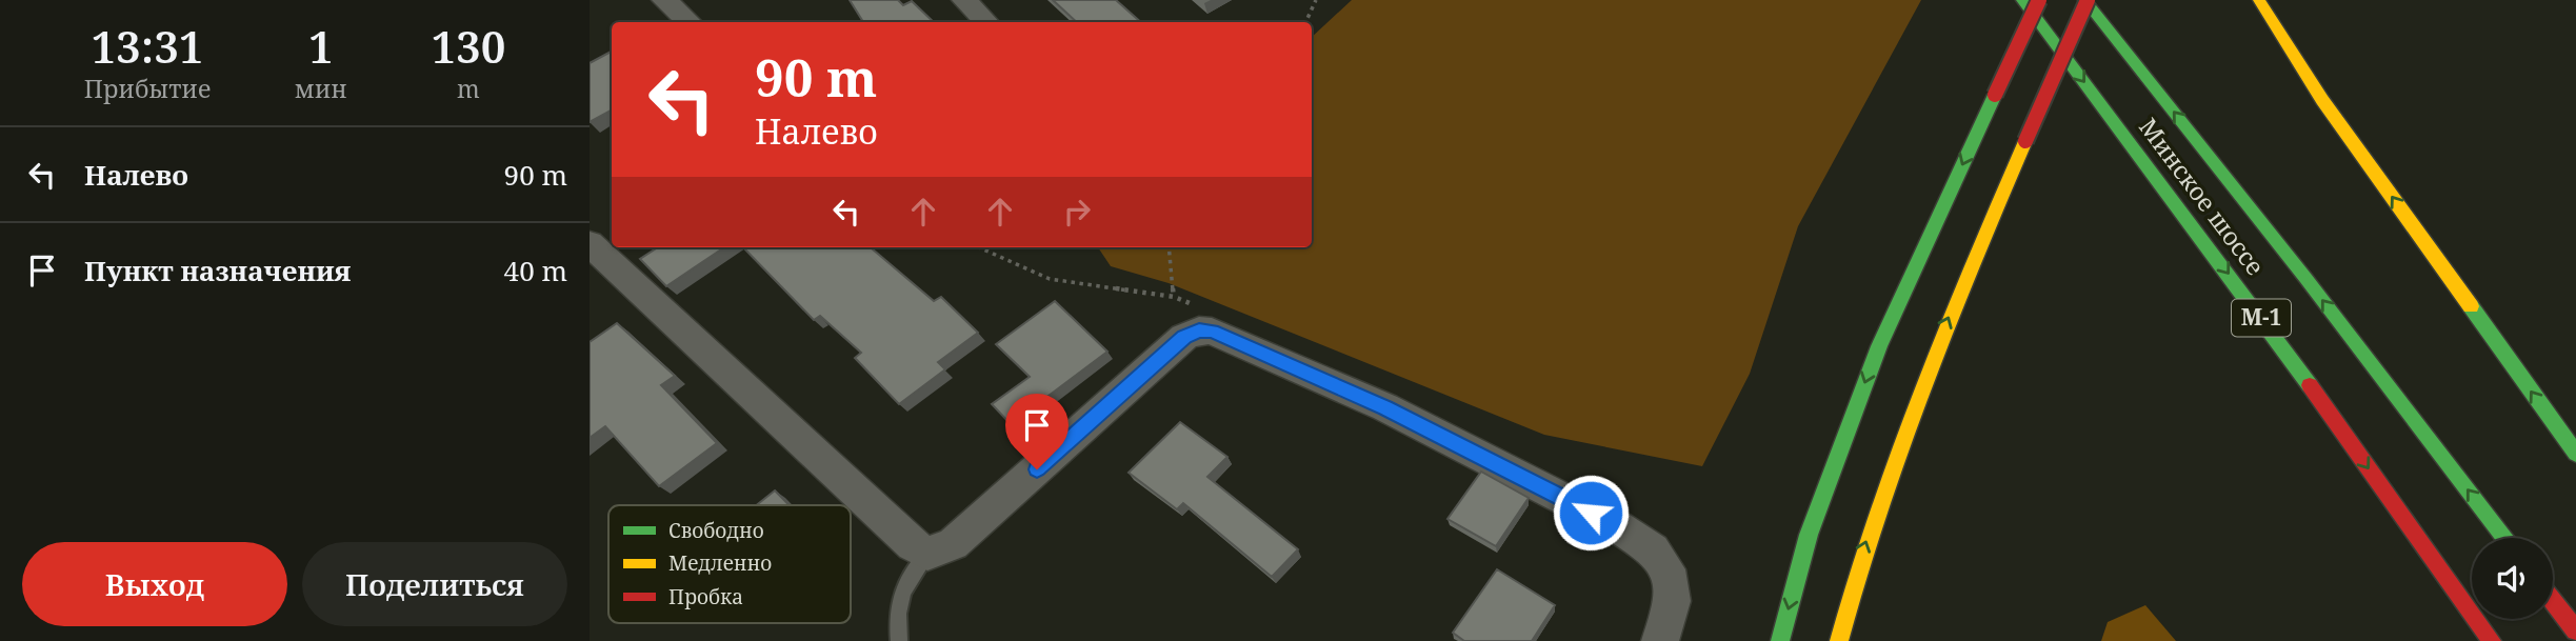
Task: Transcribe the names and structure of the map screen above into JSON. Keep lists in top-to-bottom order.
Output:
{
  "streets": {
    "main road": ["Минское шоссе", "М-1"]
  },
  "legend": ["Свободно", "Медленно", "Пробка"],
  "page": {
    "eta": [
      "13:31",
      "Прибытие",
      "1",
      "мин",
      "130",
      "m"
    ],
    "turn": ["90 m", "Налево"],
    "list": [
      {
        "name": "Налево",
        "value": "90 m"
      },
      {
        "name": "Пункт назначения",
        "value": "40 m"
      }
    ],
    "buttons": ["Выход", "Поделиться"]
  }
}
